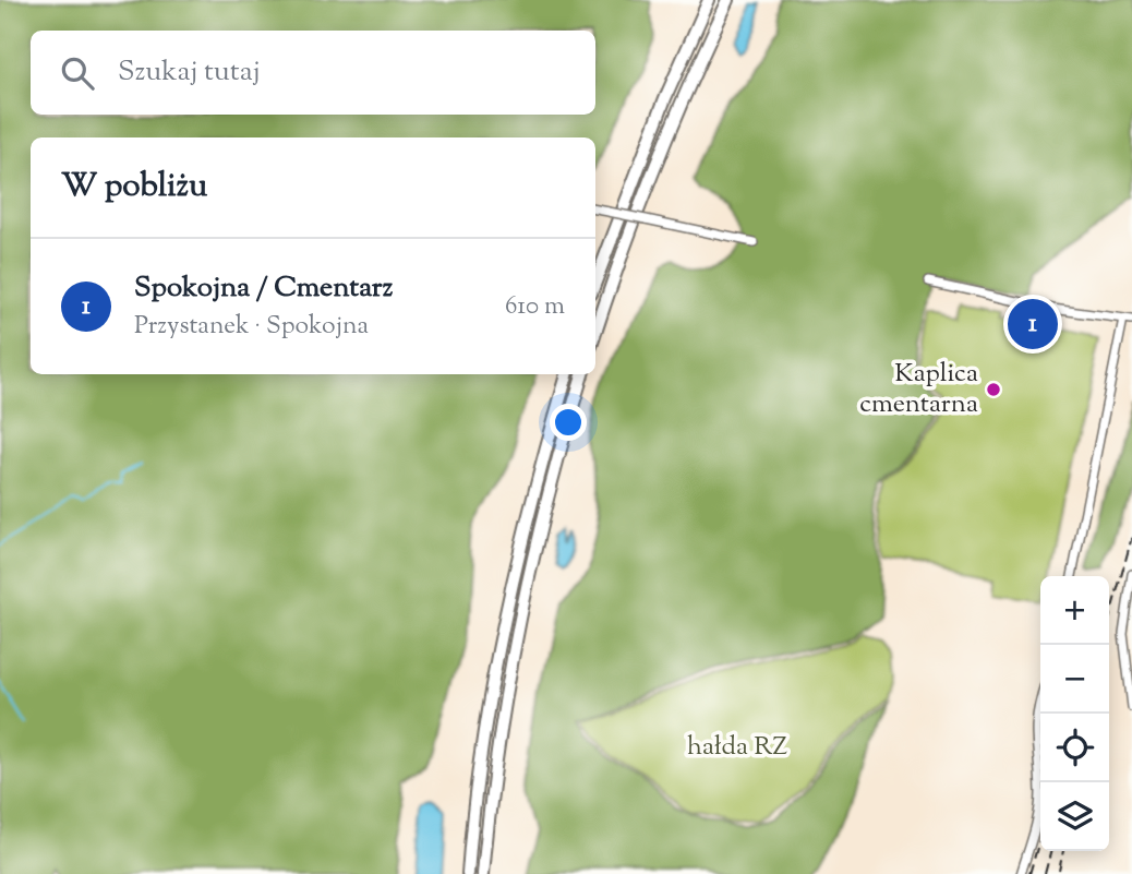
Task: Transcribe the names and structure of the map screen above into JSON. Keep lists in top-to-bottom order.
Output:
{
  "parks": ["hałda RZ"],
  "places": ["Kaplica cmentarna"],
  "page": {
    "search": "Szukaj tutaj",
    "heading": "W pobliżu",
    "list": [
      {
        "mark": "1",
        "name": "Spokojna / Cmentarz",
        "note": "Przystanek · Spokojna",
        "value": "610 m"
      }
    ],
    "pins": "1",
    "map_buttons": ["+", "−"]
  }
}
